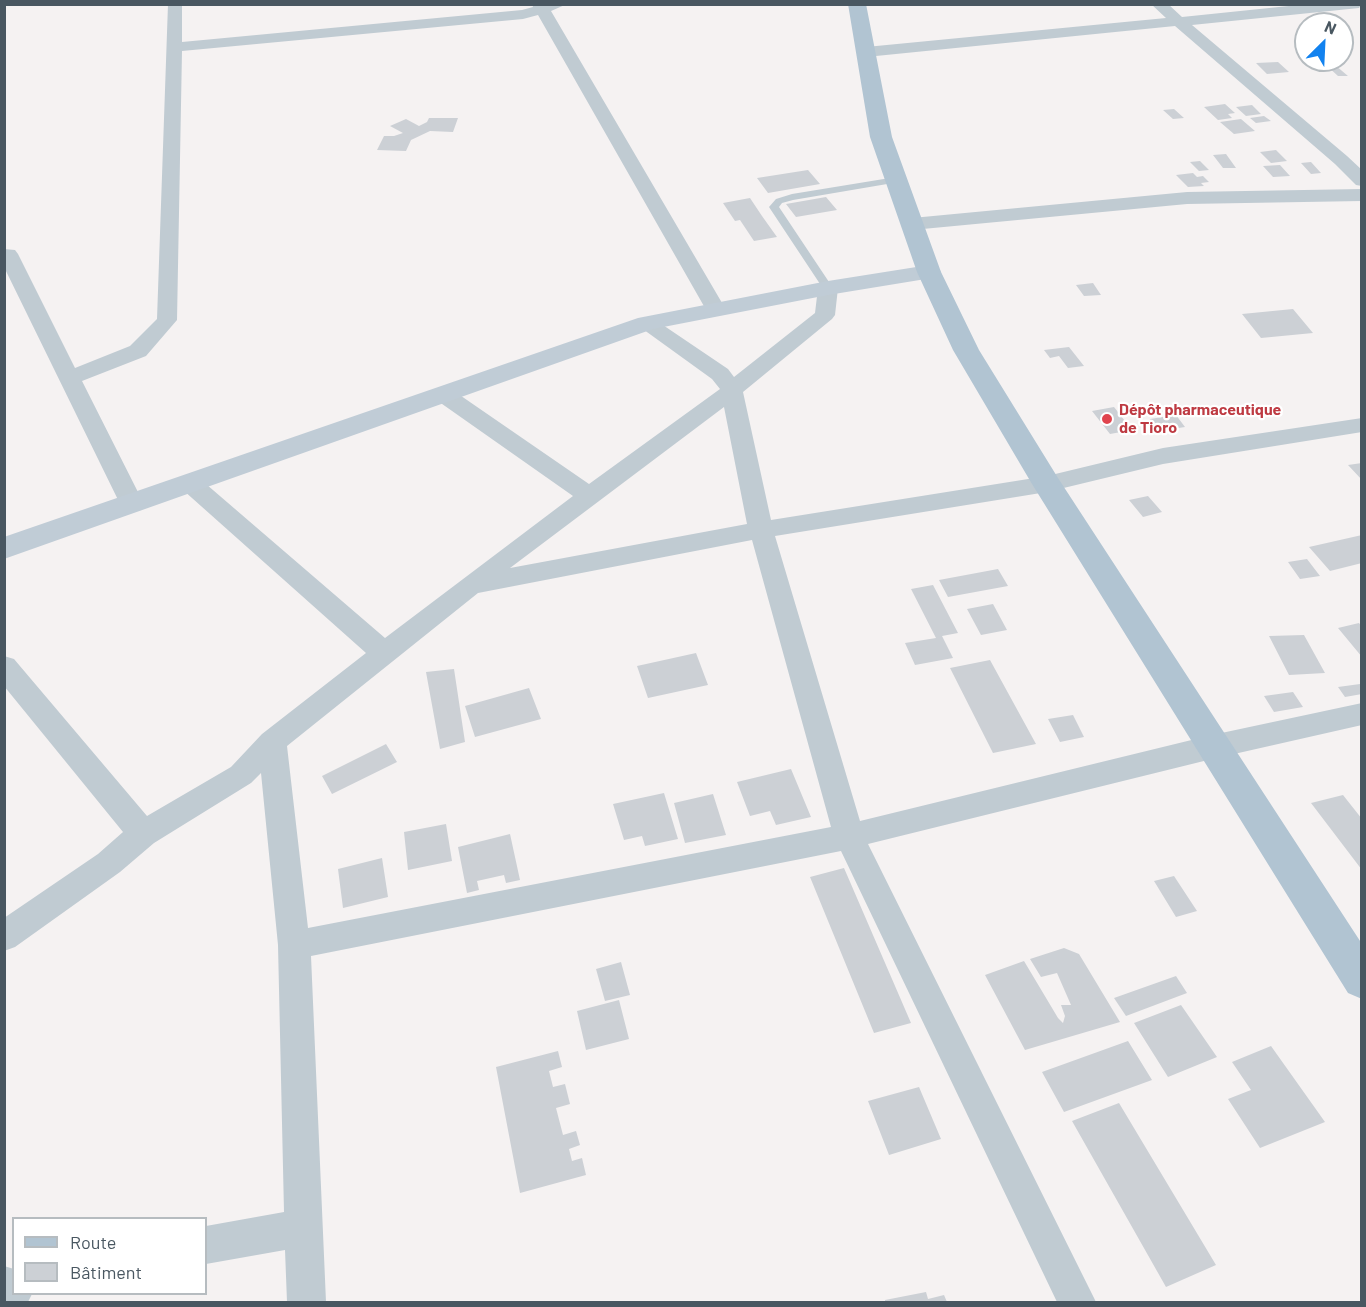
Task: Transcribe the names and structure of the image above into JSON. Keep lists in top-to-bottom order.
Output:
{
  "places": ["Dépôt pharmaceutique de Tioro"],
  "legend": ["Route", "Bâtiment"],
  "north": "top right"
}
